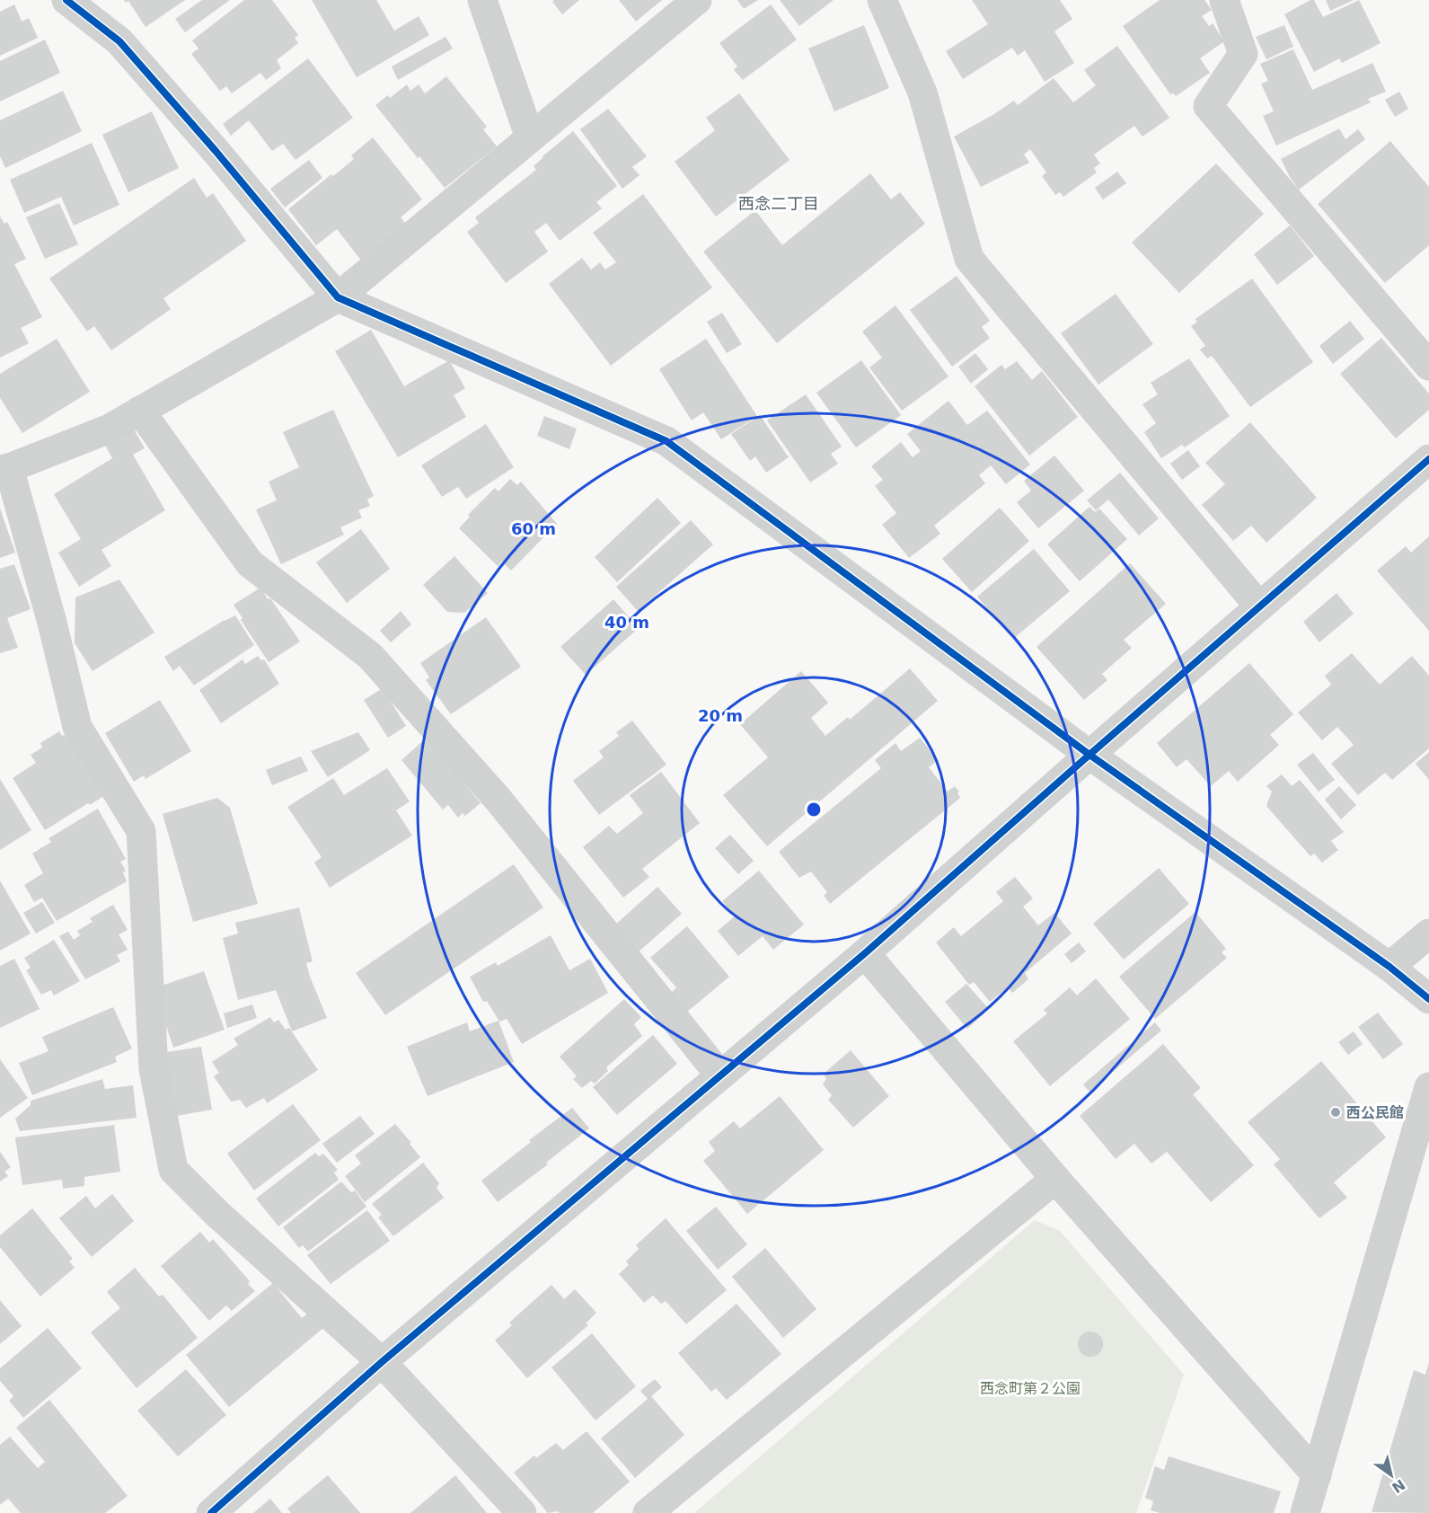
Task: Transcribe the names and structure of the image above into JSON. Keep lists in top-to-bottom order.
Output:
{
  "districts": ["西念二丁目"],
  "parks": ["西念町第２公園"],
  "places": ["西公民館"],
  "north": "bottom right",
  "rings": ["60 m", "40 m", "20 m"]
}
